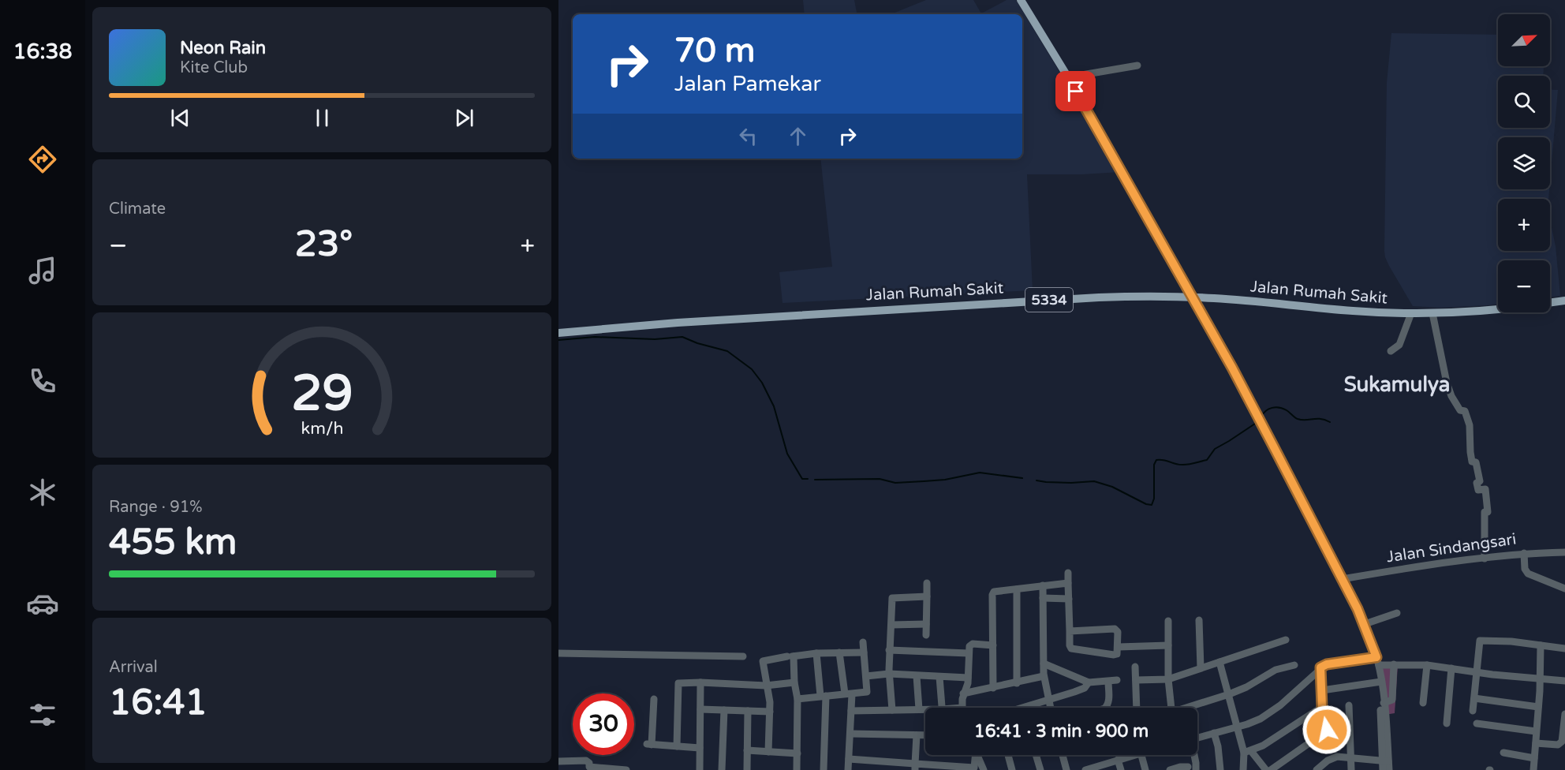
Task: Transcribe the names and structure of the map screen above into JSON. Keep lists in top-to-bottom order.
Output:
{
  "streets": {
    "main road": ["Jalan Rumah Sakit", "5334"],
    "street": ["Jalan Sindangsari"]
  },
  "districts": ["Sukamulya"],
  "north": "top right",
  "page": {
    "tabs": "16:38",
    "map_buttons": ["+", "−"],
    "turn": ["70 m", "Jalan Pamekar"],
    "song": ["Neon Rain", "Kite Club"],
    "tile": [
      "Climate",
      ["Range · 91%", "455 km"],
      ["Arrival", "16:41"]
    ],
    "heat": ["−", "23°", "+"],
    "limit": "30",
    "trip": "16:41 · 3 min · 900 m",
    "gauge": ["29", "km/h"]
  }
}
